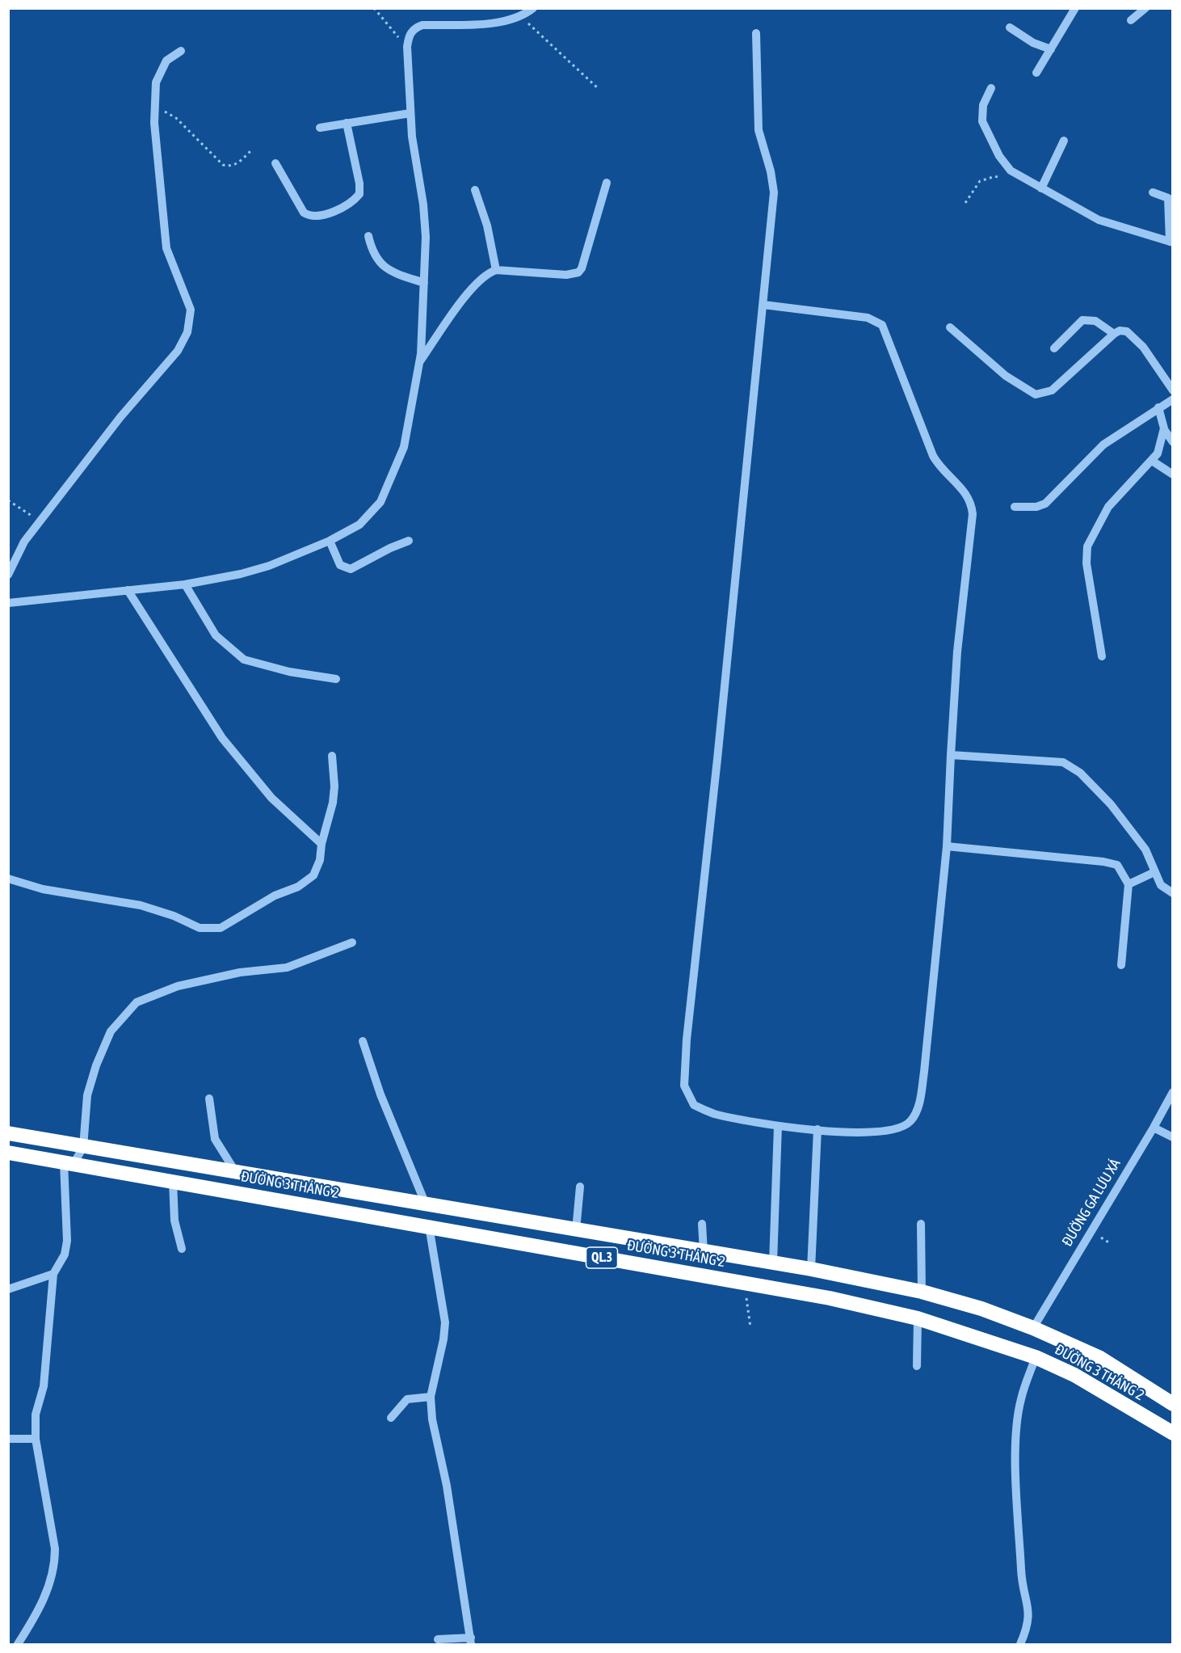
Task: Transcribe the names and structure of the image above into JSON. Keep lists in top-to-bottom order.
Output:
{
  "streets": {
    "highway": ["ĐƯỜNG 3 THÁNG 2", "QL.3"],
    "street": ["ĐƯỜNG GA LƯU XÁ"]
  },
  "crossings": [
    ["ĐƯỜNG 3 THÁNG 2", "ĐƯỜNG GA LƯU XÁ"]
  ]
}
